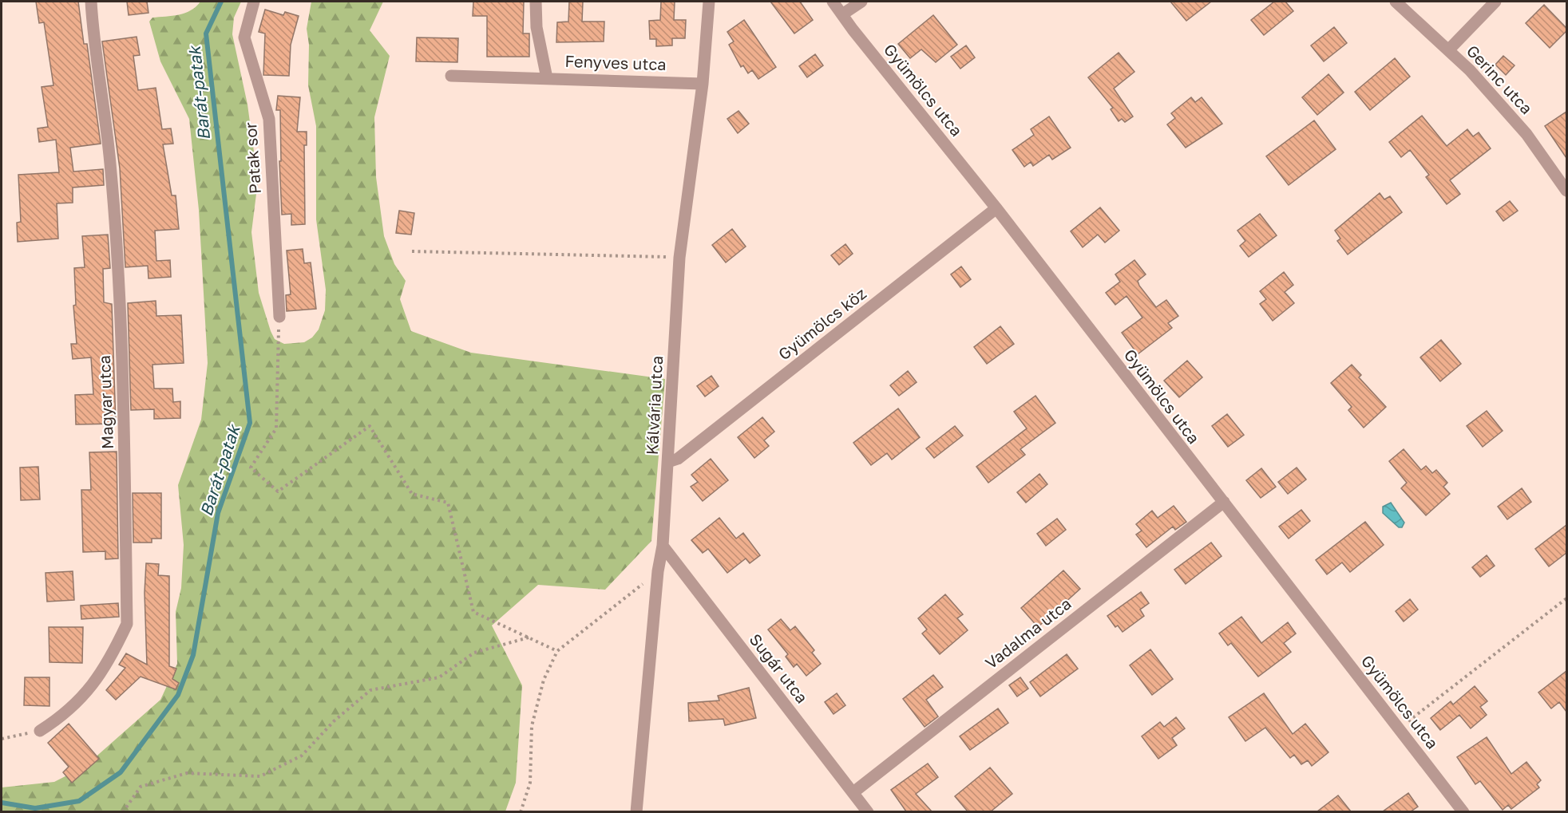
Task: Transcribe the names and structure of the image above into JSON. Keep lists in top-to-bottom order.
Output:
{
  "streets": {
    "street": [
      "Fenyves utca",
      "Gerinc utca",
      "Gyümölcs utca",
      "Patak sor",
      "Gyümölcs köz",
      "Magyar utca",
      "Kálvária utca",
      "Vadalma utca",
      "Sugár utca"
    ]
  },
  "crossings": [
    ["Fenyves utca", "Kálvária utca"],
    ["Gyümölcs utca", "Gyümölcs köz"],
    ["Gyümölcs utca", "Vadalma utca"],
    ["Gyümölcs köz", "Kálvária utca"],
    ["Kálvária utca", "Sugár utca"],
    ["Vadalma utca", "Sugár utca"]
  ],
  "water": ["Barát-patak"]
}
